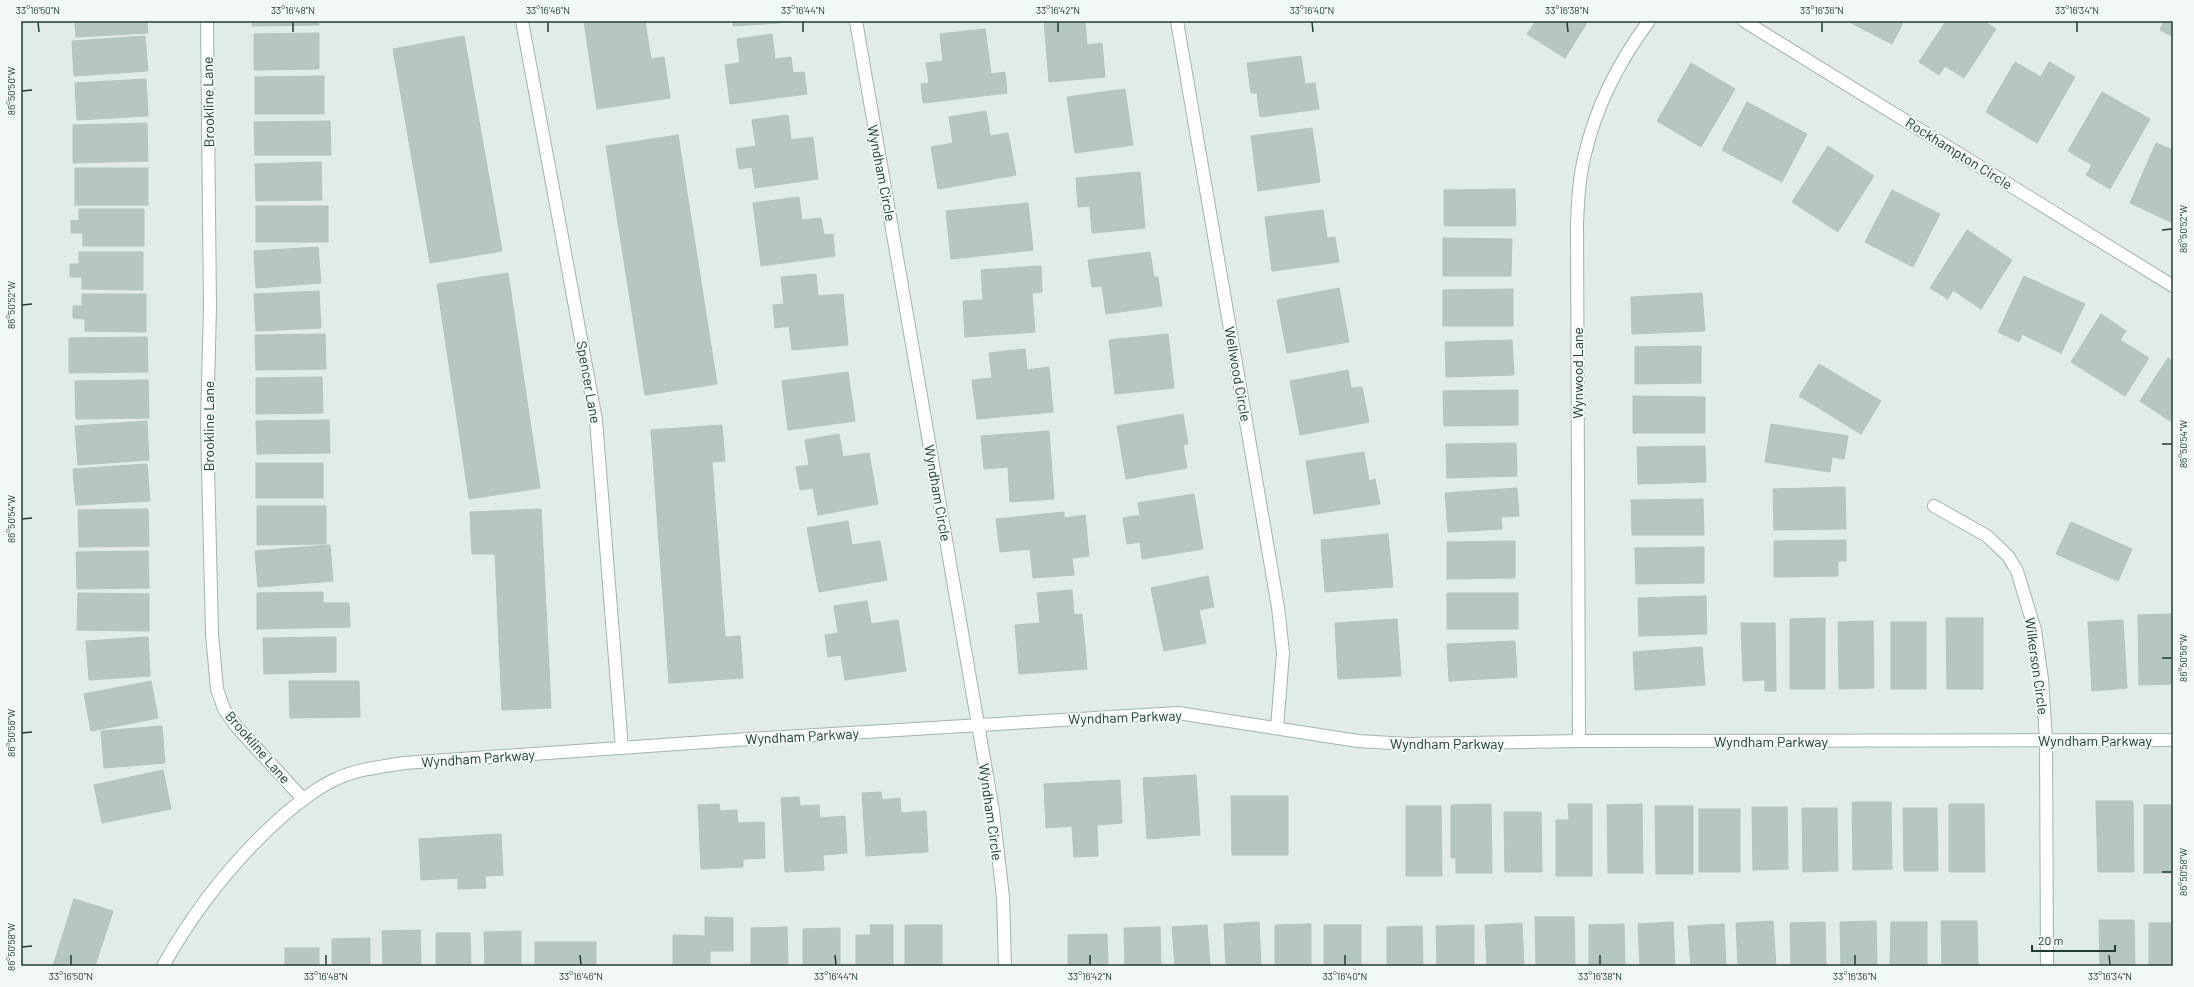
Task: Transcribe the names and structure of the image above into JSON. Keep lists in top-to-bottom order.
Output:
{
  "streets": {
    "street": [
      "Brookline Lane",
      "Rockhampton Circle",
      "Wyndham Circle",
      "Wynwood Lane",
      "Wellwood Circle",
      "Spencer Lane",
      "Wilkerson Circle",
      "Wyndham Parkway"
    ]
  },
  "crossings": [
    ["Brookline Lane", "Wyndham Parkway"],
    ["Wyndham Circle", "Wyndham Parkway"],
    ["Wynwood Lane", "Wyndham Parkway"],
    ["Wellwood Circle", "Wyndham Parkway"],
    ["Spencer Lane", "Wyndham Parkway"],
    ["Wilkerson Circle", "Wyndham Parkway"]
  ],
  "scale_bar": "20 m",
  "coordinates": [
    "33°16'50\"N",
    "33°16'48\"N",
    "33°16'46\"N",
    "33°16'44\"N",
    "33°16'42\"N",
    "33°16'40\"N",
    "33°16'38\"N",
    "33°16'36\"N",
    "33°16'34\"N",
    "86°50'50\"W",
    "86°50'52\"W",
    "86°50'54\"W",
    "86°50'56\"W",
    "86°50'58\"W"
  ]
}
